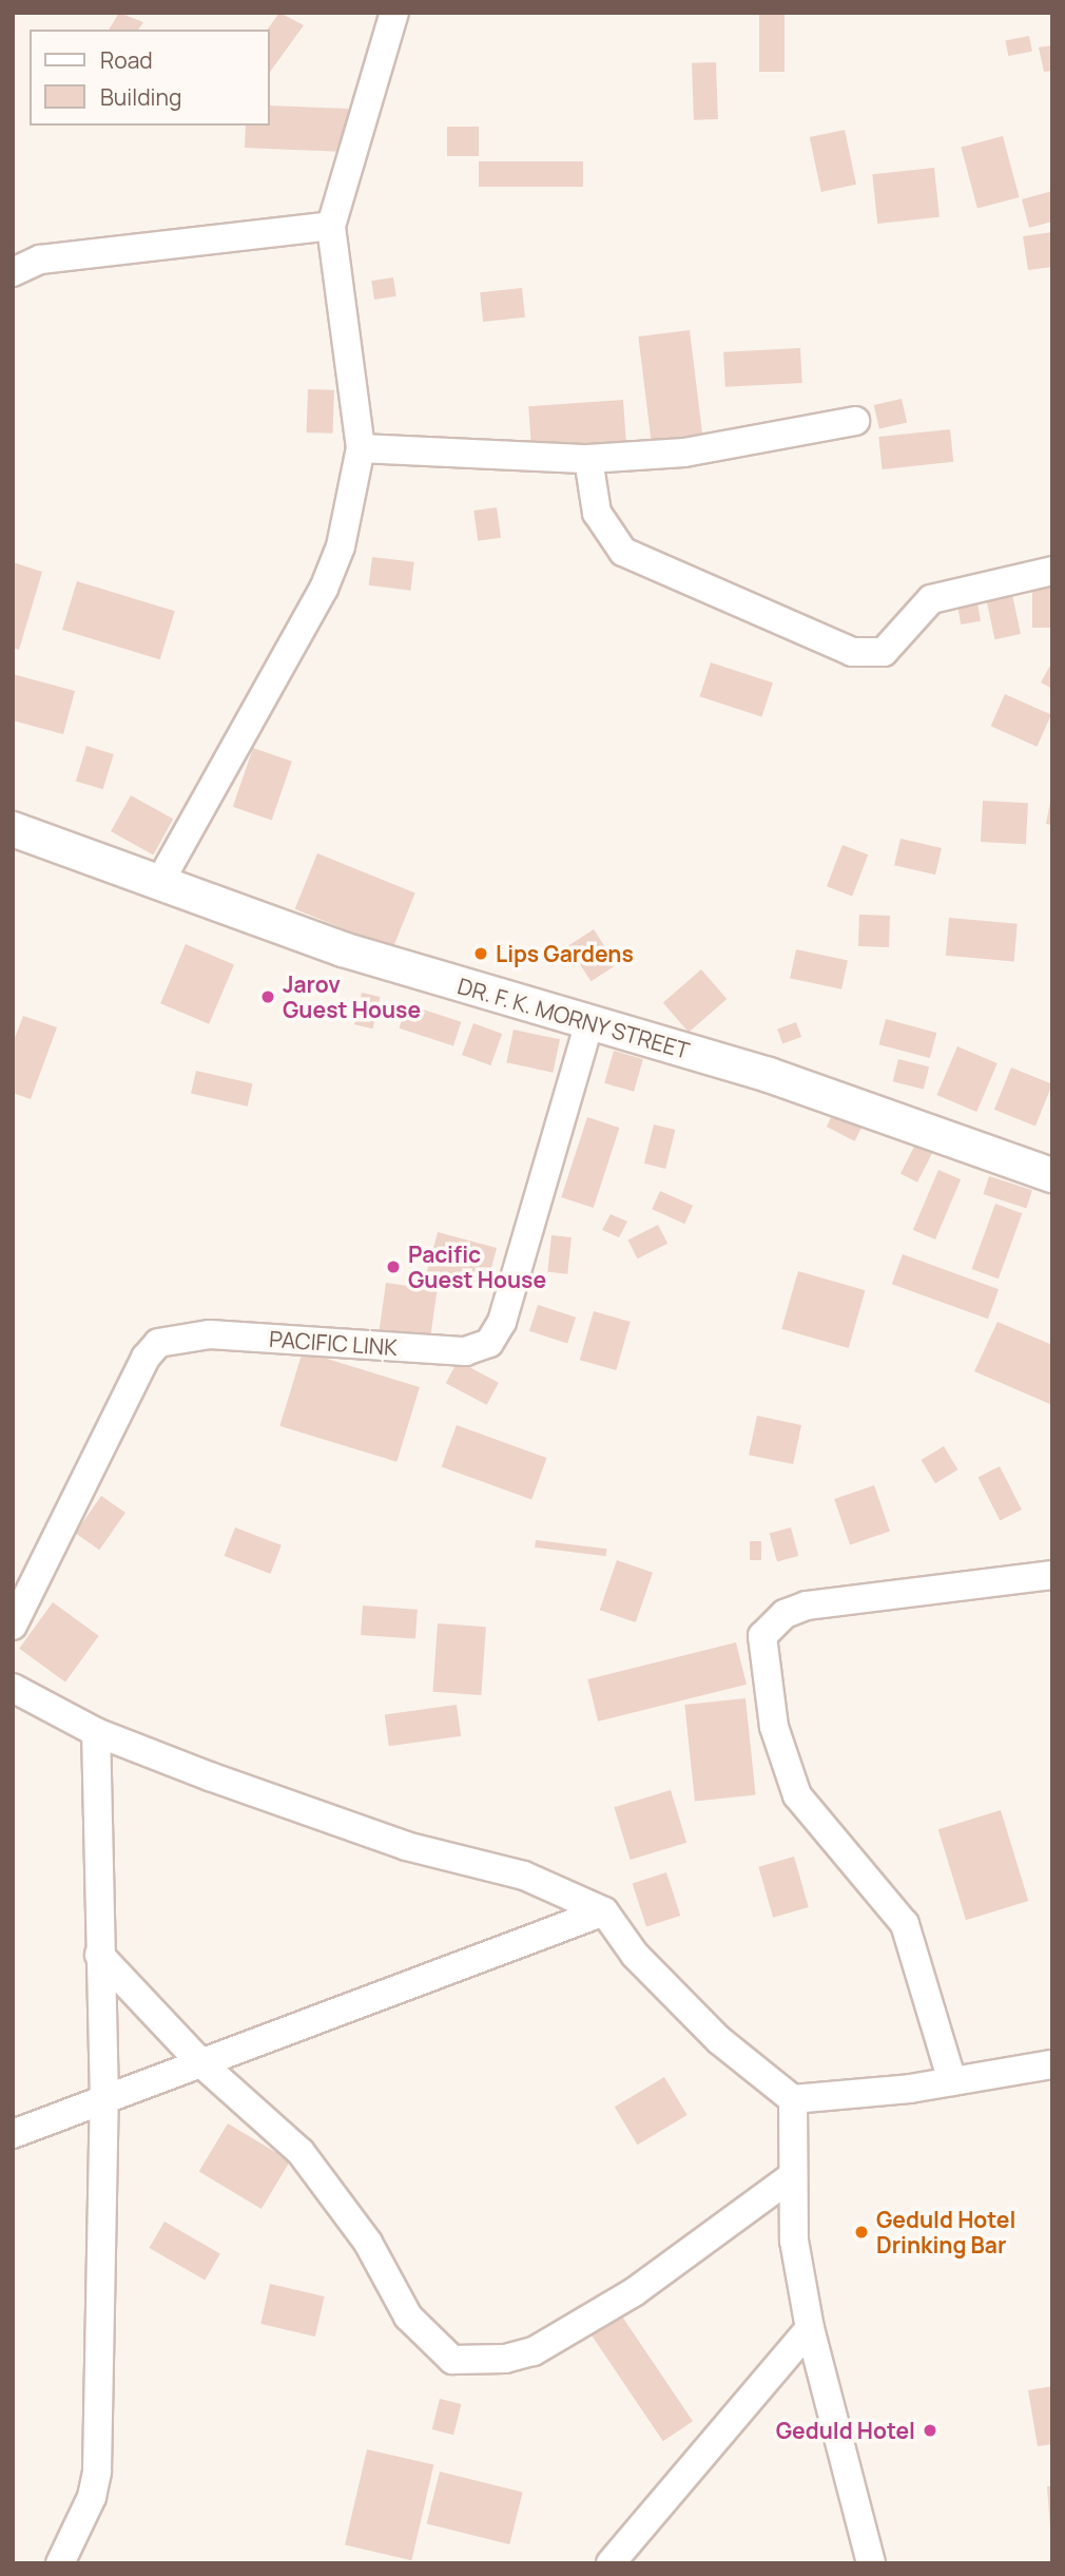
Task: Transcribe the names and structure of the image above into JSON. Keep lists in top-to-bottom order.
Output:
{
  "streets": {
    "street": ["DR. F. K. MORNY STREET", "PACIFIC LINK"]
  },
  "crossings": [
    ["DR. F. K. MORNY STREET", "PACIFIC LINK"]
  ],
  "places": [
    "Lips Gardens",
    "Jarov Guest House",
    "Pacific Guest House",
    "Geduld Hotel Drinking Bar",
    "Geduld Hotel"
  ],
  "legend": ["Road", "Building"]
}
